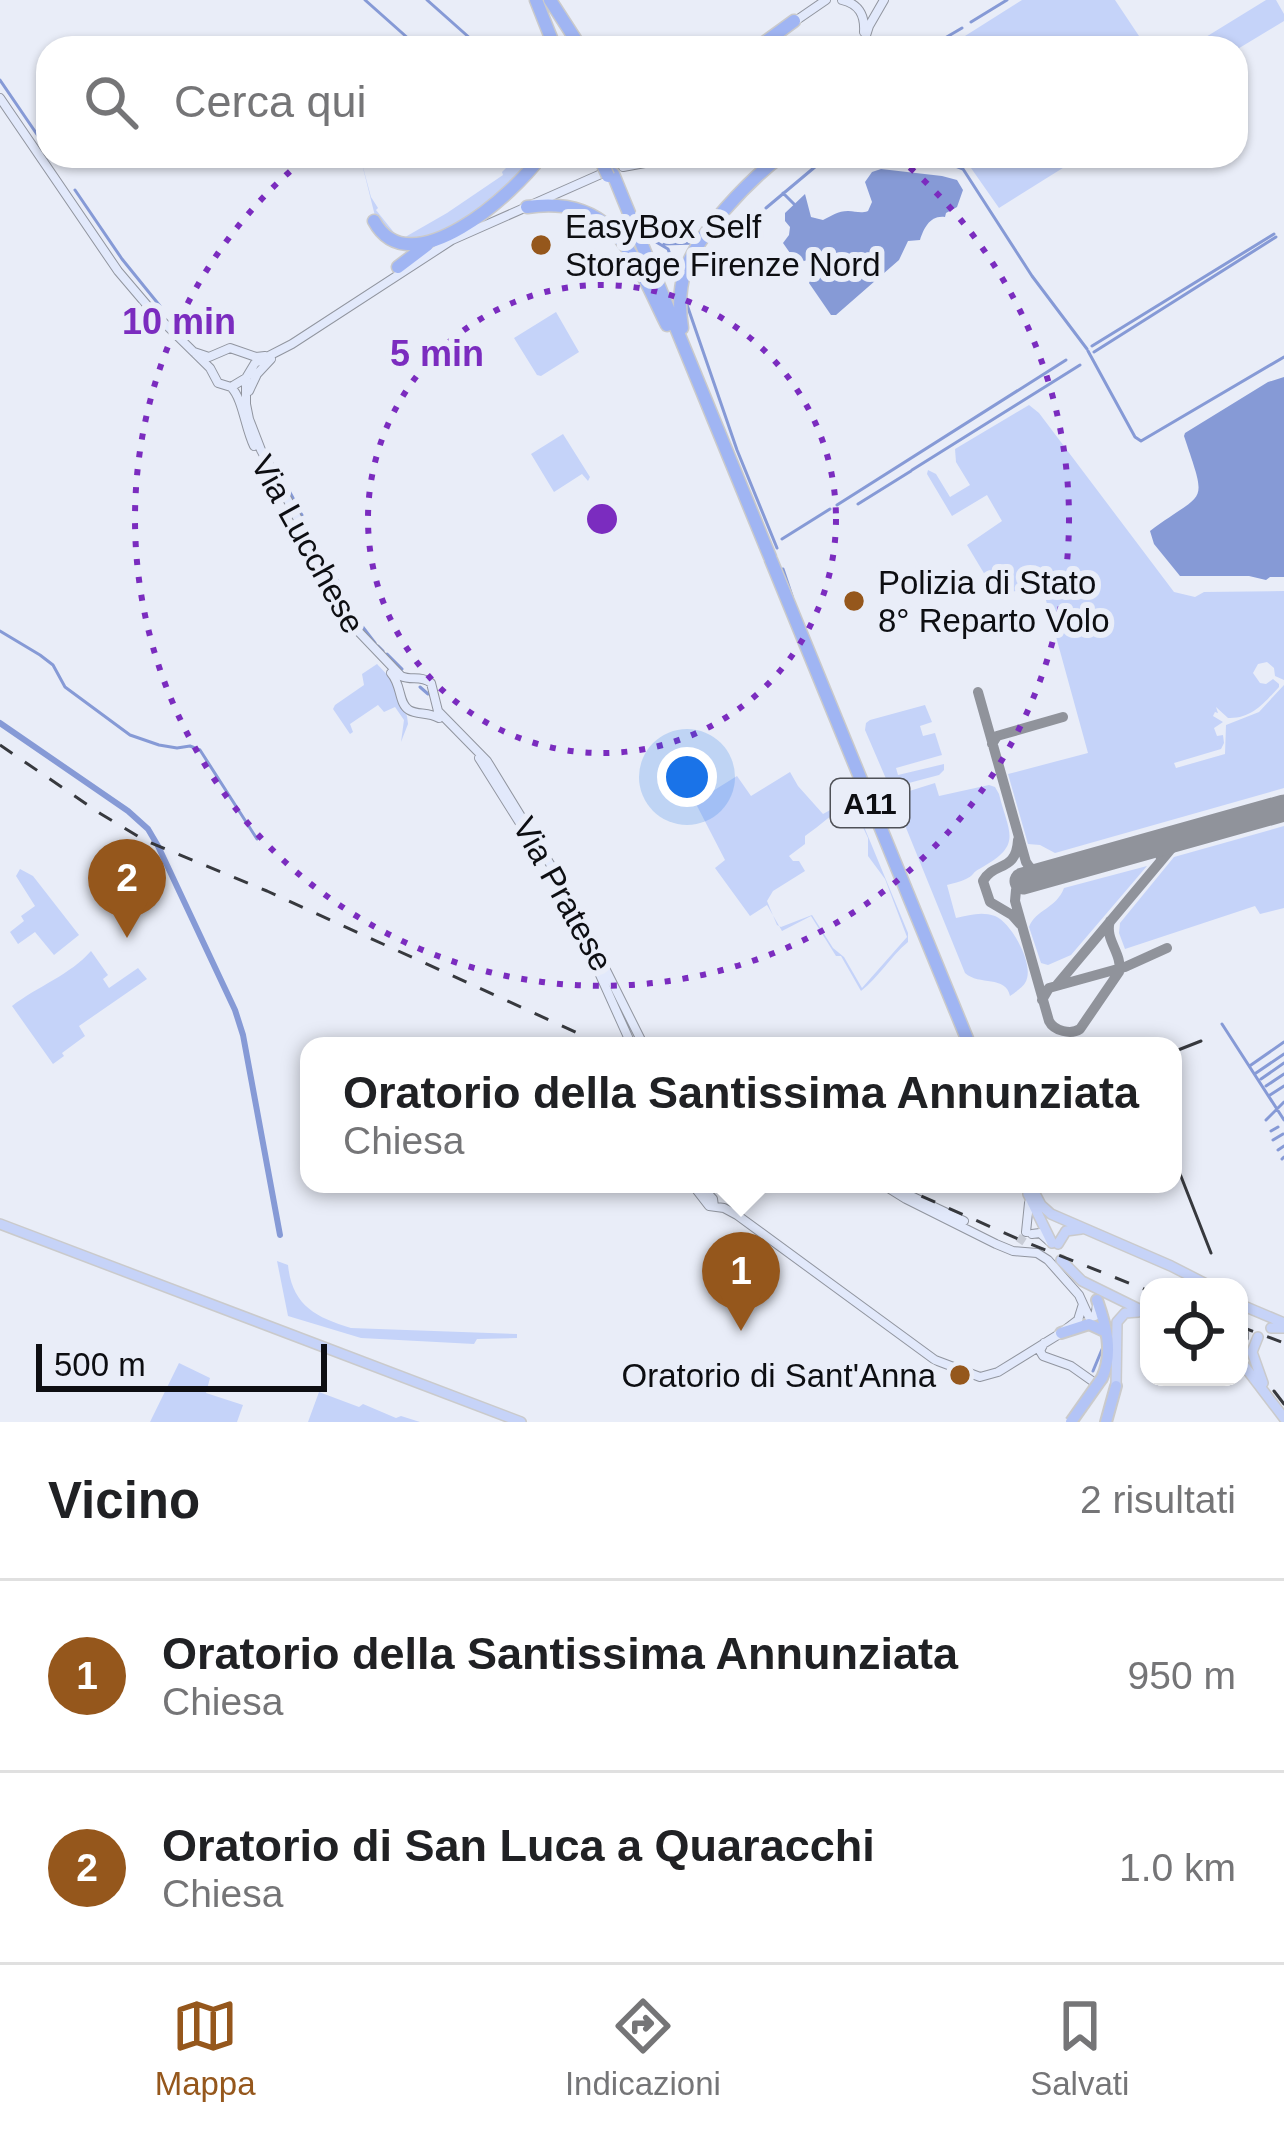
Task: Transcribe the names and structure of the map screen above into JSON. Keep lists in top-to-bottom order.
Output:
{
  "streets": {
    "highway": ["A11"],
    "main road": ["Via Lucchese", "Via Pratese"]
  },
  "crossings": [
    ["Via Lucchese", "Via Pratese"]
  ],
  "places": ["EasyBox Self Storage Firenze Nord", "Polizia di Stato 8° Reparto Volo", "Oratorio di Sant'Anna"],
  "scale_bar": "500 m",
  "page": {
    "search": "Cerca qui",
    "pins": ["2", "1"],
    "popup": ["Oratorio della Santissima Annunziata", "Chiesa"],
    "scale": "500 m",
    "heading": ["Vicino", "2 risultati"],
    "list": [
      {
        "mark": "1",
        "name": "Oratorio della Santissima Annunziata",
        "note": "Chiesa",
        "value": "950 m"
      },
      {
        "mark": "2",
        "name": "Oratorio di San Luca a Quaracchi",
        "note": "Chiesa",
        "value": "1.0 km"
      }
    ],
    "nav": ["Mappa", "Indicazioni", "Salvati"]
  },
  "rings": ["10 min", "5 min"]
}
